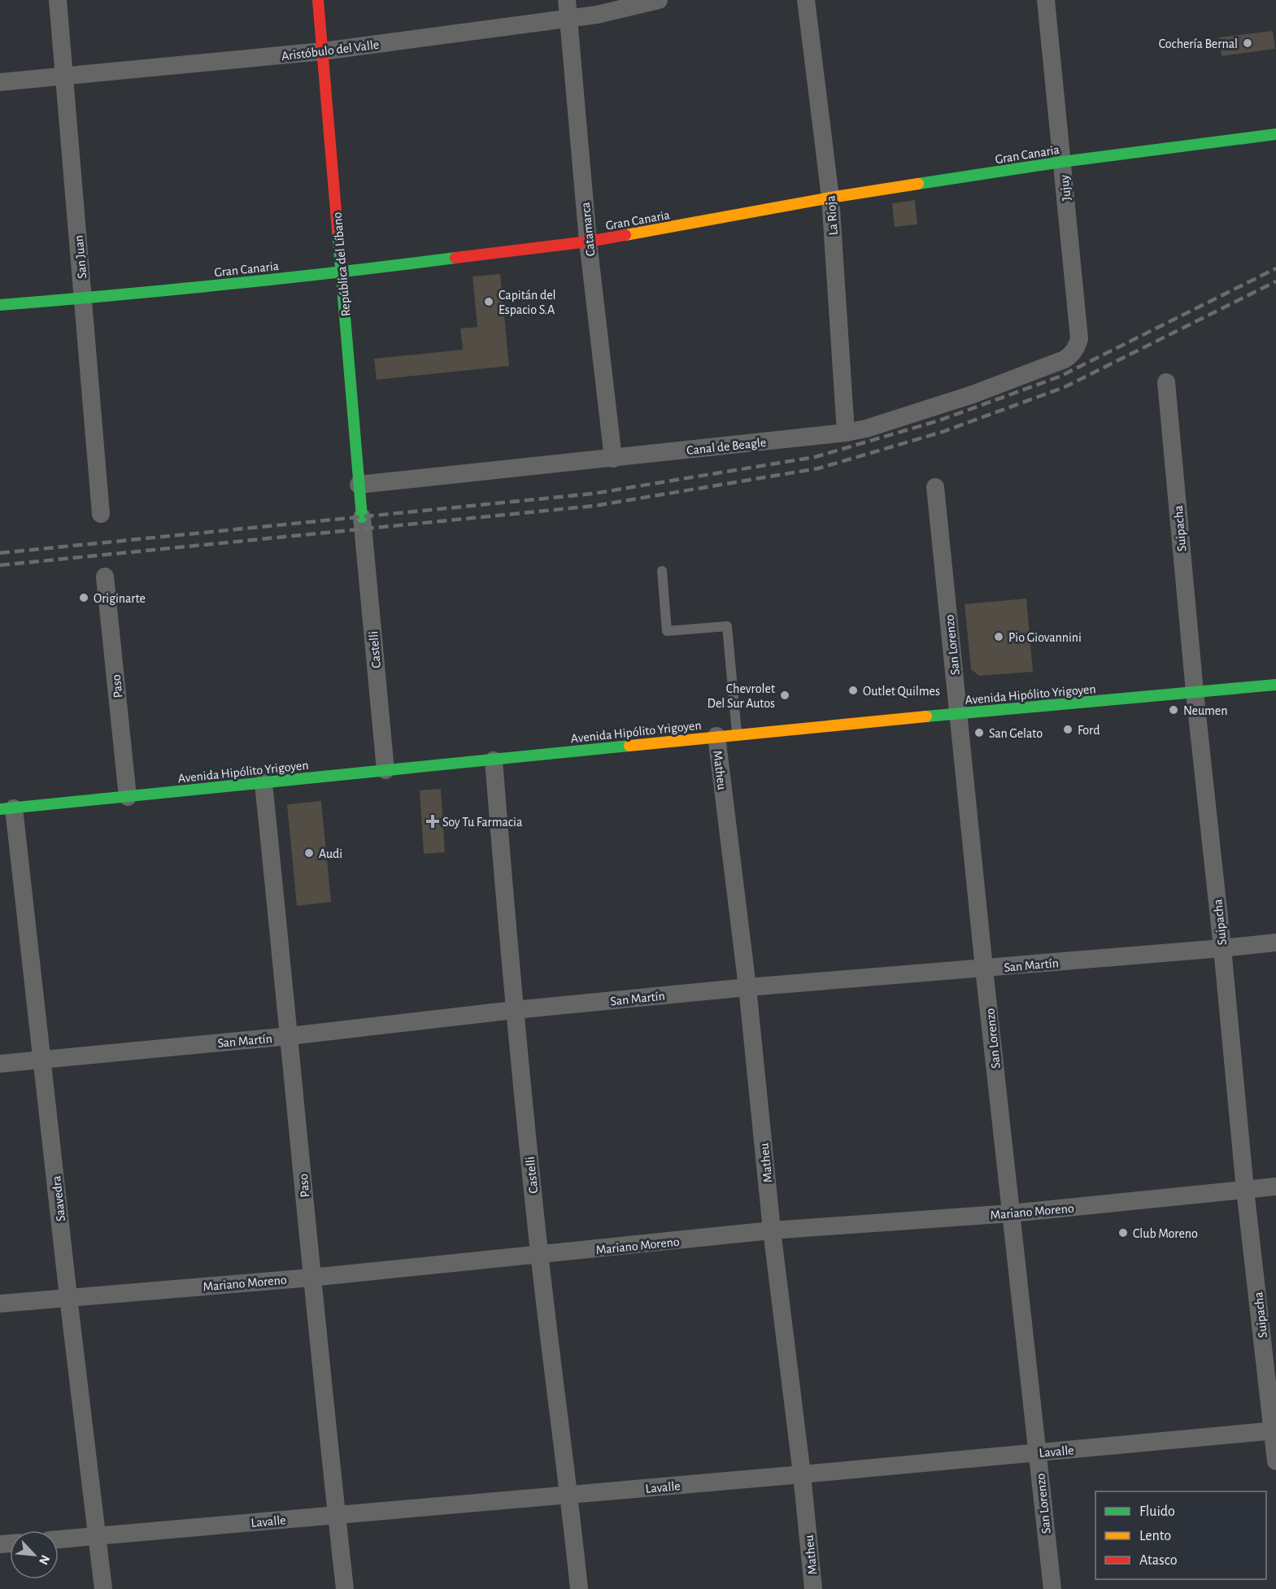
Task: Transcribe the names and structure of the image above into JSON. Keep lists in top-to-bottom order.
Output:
{
  "streets": {
    "street": [
      "Aristóbulo del Valle",
      "Gran Canaria",
      "Jujuy",
      "La Rioja",
      "Catamarca",
      "San Juan",
      "República del Líbano",
      "Canal de Beagle",
      "Suipacha",
      "San Lorenzo",
      "Castelli",
      "Paso",
      "Avenida Hipólito Yrigoyen",
      "Matheu",
      "San Martín",
      "Saavedra",
      "Mariano Moreno",
      "Lavalle"
    ]
  },
  "crossings": [
    ["Aristóbulo del Valle", "Catamarca"],
    ["Aristóbulo del Valle", "San Juan"],
    ["Aristóbulo del Valle", "República del Líbano"],
    ["Gran Canaria", "Jujuy"],
    ["Gran Canaria", "La Rioja"],
    ["Gran Canaria", "Catamarca"],
    ["Gran Canaria", "San Juan"],
    ["Gran Canaria", "República del Líbano"],
    ["Jujuy", "Canal de Beagle"],
    ["La Rioja", "Canal de Beagle"],
    ["Catamarca", "Canal de Beagle"],
    ["República del Líbano", "Canal de Beagle"],
    ["República del Líbano", "Castelli"],
    ["Suipacha", "Avenida Hipólito Yrigoyen"],
    ["Suipacha", "San Martín"],
    ["Suipacha", "Mariano Moreno"],
    ["Suipacha", "Lavalle"],
    ["San Lorenzo", "Avenida Hipólito Yrigoyen"],
    ["San Lorenzo", "San Martín"],
    ["San Lorenzo", "Mariano Moreno"],
    ["San Lorenzo", "Lavalle"],
    ["Castelli", "Avenida Hipólito Yrigoyen"],
    ["Castelli", "San Martín"],
    ["Castelli", "Mariano Moreno"],
    ["Castelli", "Lavalle"],
    ["Paso", "Avenida Hipólito Yrigoyen"],
    ["Paso", "San Martín"],
    ["Paso", "Mariano Moreno"],
    ["Paso", "Lavalle"],
    ["Avenida Hipólito Yrigoyen", "Matheu"],
    ["Avenida Hipólito Yrigoyen", "Saavedra"],
    ["Matheu", "San Martín"],
    ["Matheu", "Mariano Moreno"],
    ["Matheu", "Lavalle"],
    ["San Martín", "Saavedra"],
    ["Saavedra", "Mariano Moreno"],
    ["Saavedra", "Lavalle"]
  ],
  "places": {
    "other": [
      "Cochería Bernal",
      "Capitán del Espacio S.A",
      "Originarte",
      "Pio Giovannini",
      "Outlet Quilmes",
      "Chevrolet Del Sur Autos",
      "Neumen",
      "Ford",
      "San Gelato",
      "Audi",
      "Club Moreno"
    ],
    "health": ["Soy Tu Farmacia"]
  },
  "legend": ["Fluido", "Lento", "Atasco"],
  "north": "bottom right"
}
